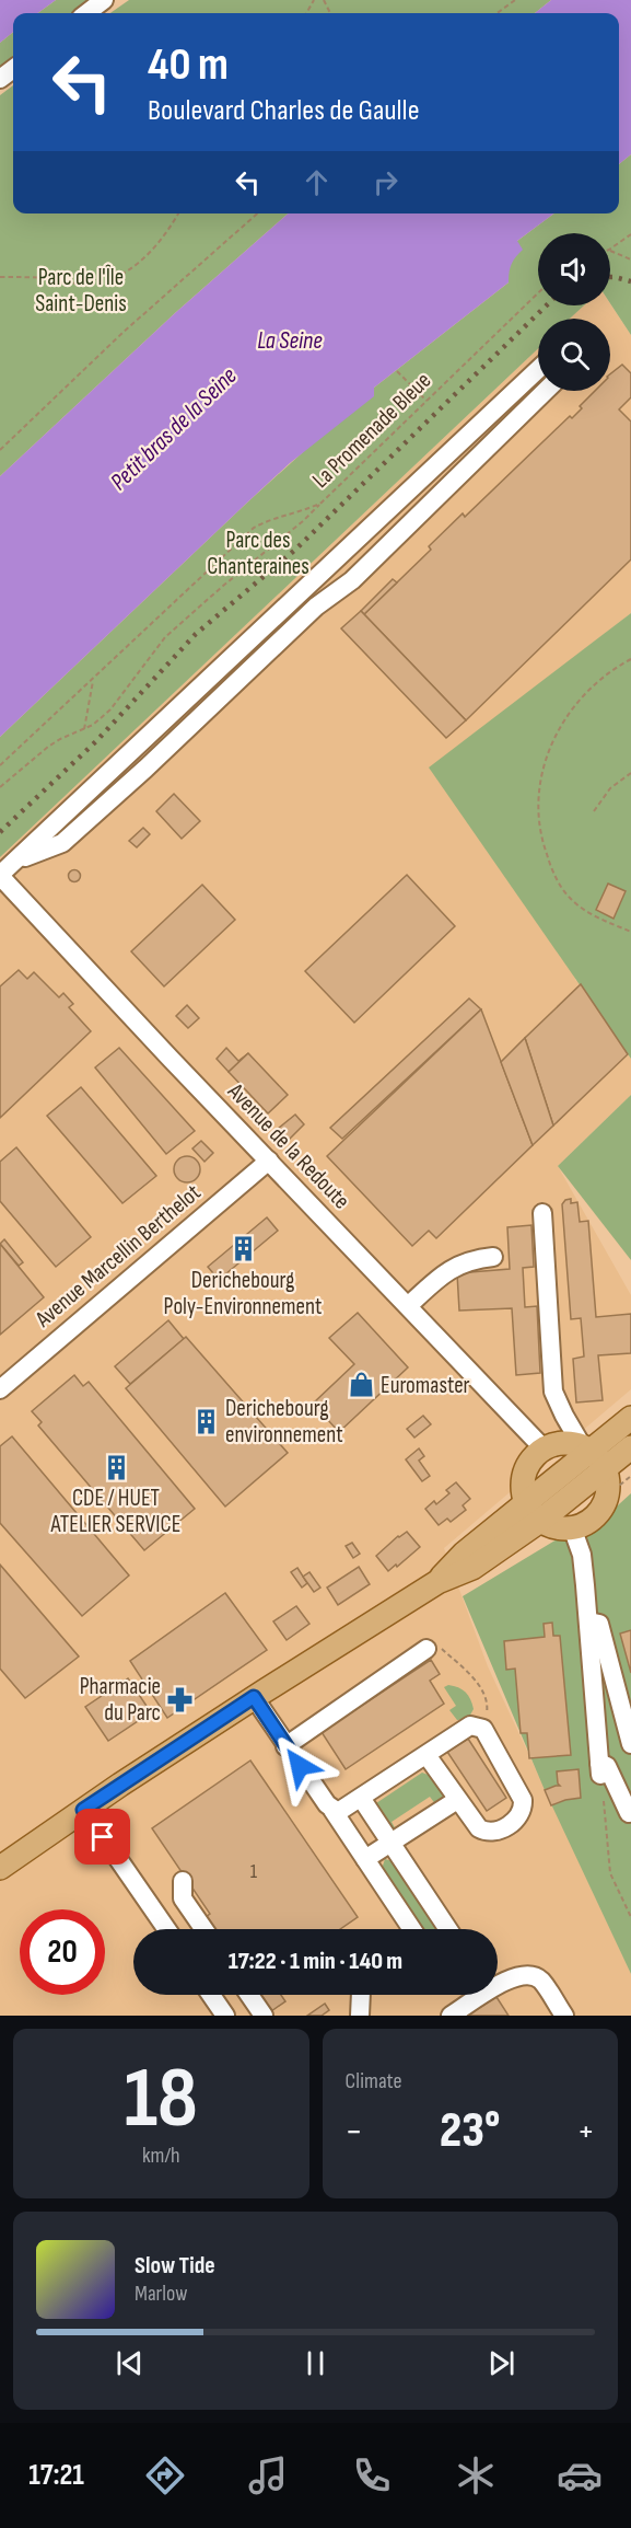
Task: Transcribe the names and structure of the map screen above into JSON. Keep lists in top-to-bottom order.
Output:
{
  "streets": {
    "street": ["Avenue de la Redoute", "Avenue Marcellin Berthelot"],
    "path": ["La Promenade Bleue"]
  },
  "crossings": [
    ["Avenue de la Redoute", "Avenue Marcellin Berthelot"]
  ],
  "water": ["La Seine", "Petit bras de la Seine"],
  "parks": ["Parc de l'Île Saint-Denis", "Parc des Chanteraines"],
  "places": {
    "building": ["Derichebourg Poly-Environnement", "Derichebourg environnement", "CDE / HUET ATELIER SERVICE"],
    "shop": ["Euromaster"],
    "pharmacy": ["Pharmacie du Parc"]
  },
  "house_numbers": ["1"],
  "page": {
    "turn": ["40 m", "Boulevard Charles de Gaulle"],
    "limit": "20",
    "trip": "17:22 · 1 min · 140 m",
    "tile": [
      ["18", "km/h"],
      "Climate"
    ],
    "heat": ["−", "23°", "+"],
    "song": ["Slow Tide", "Marlow"],
    "tabs": "17:21"
  }
}
